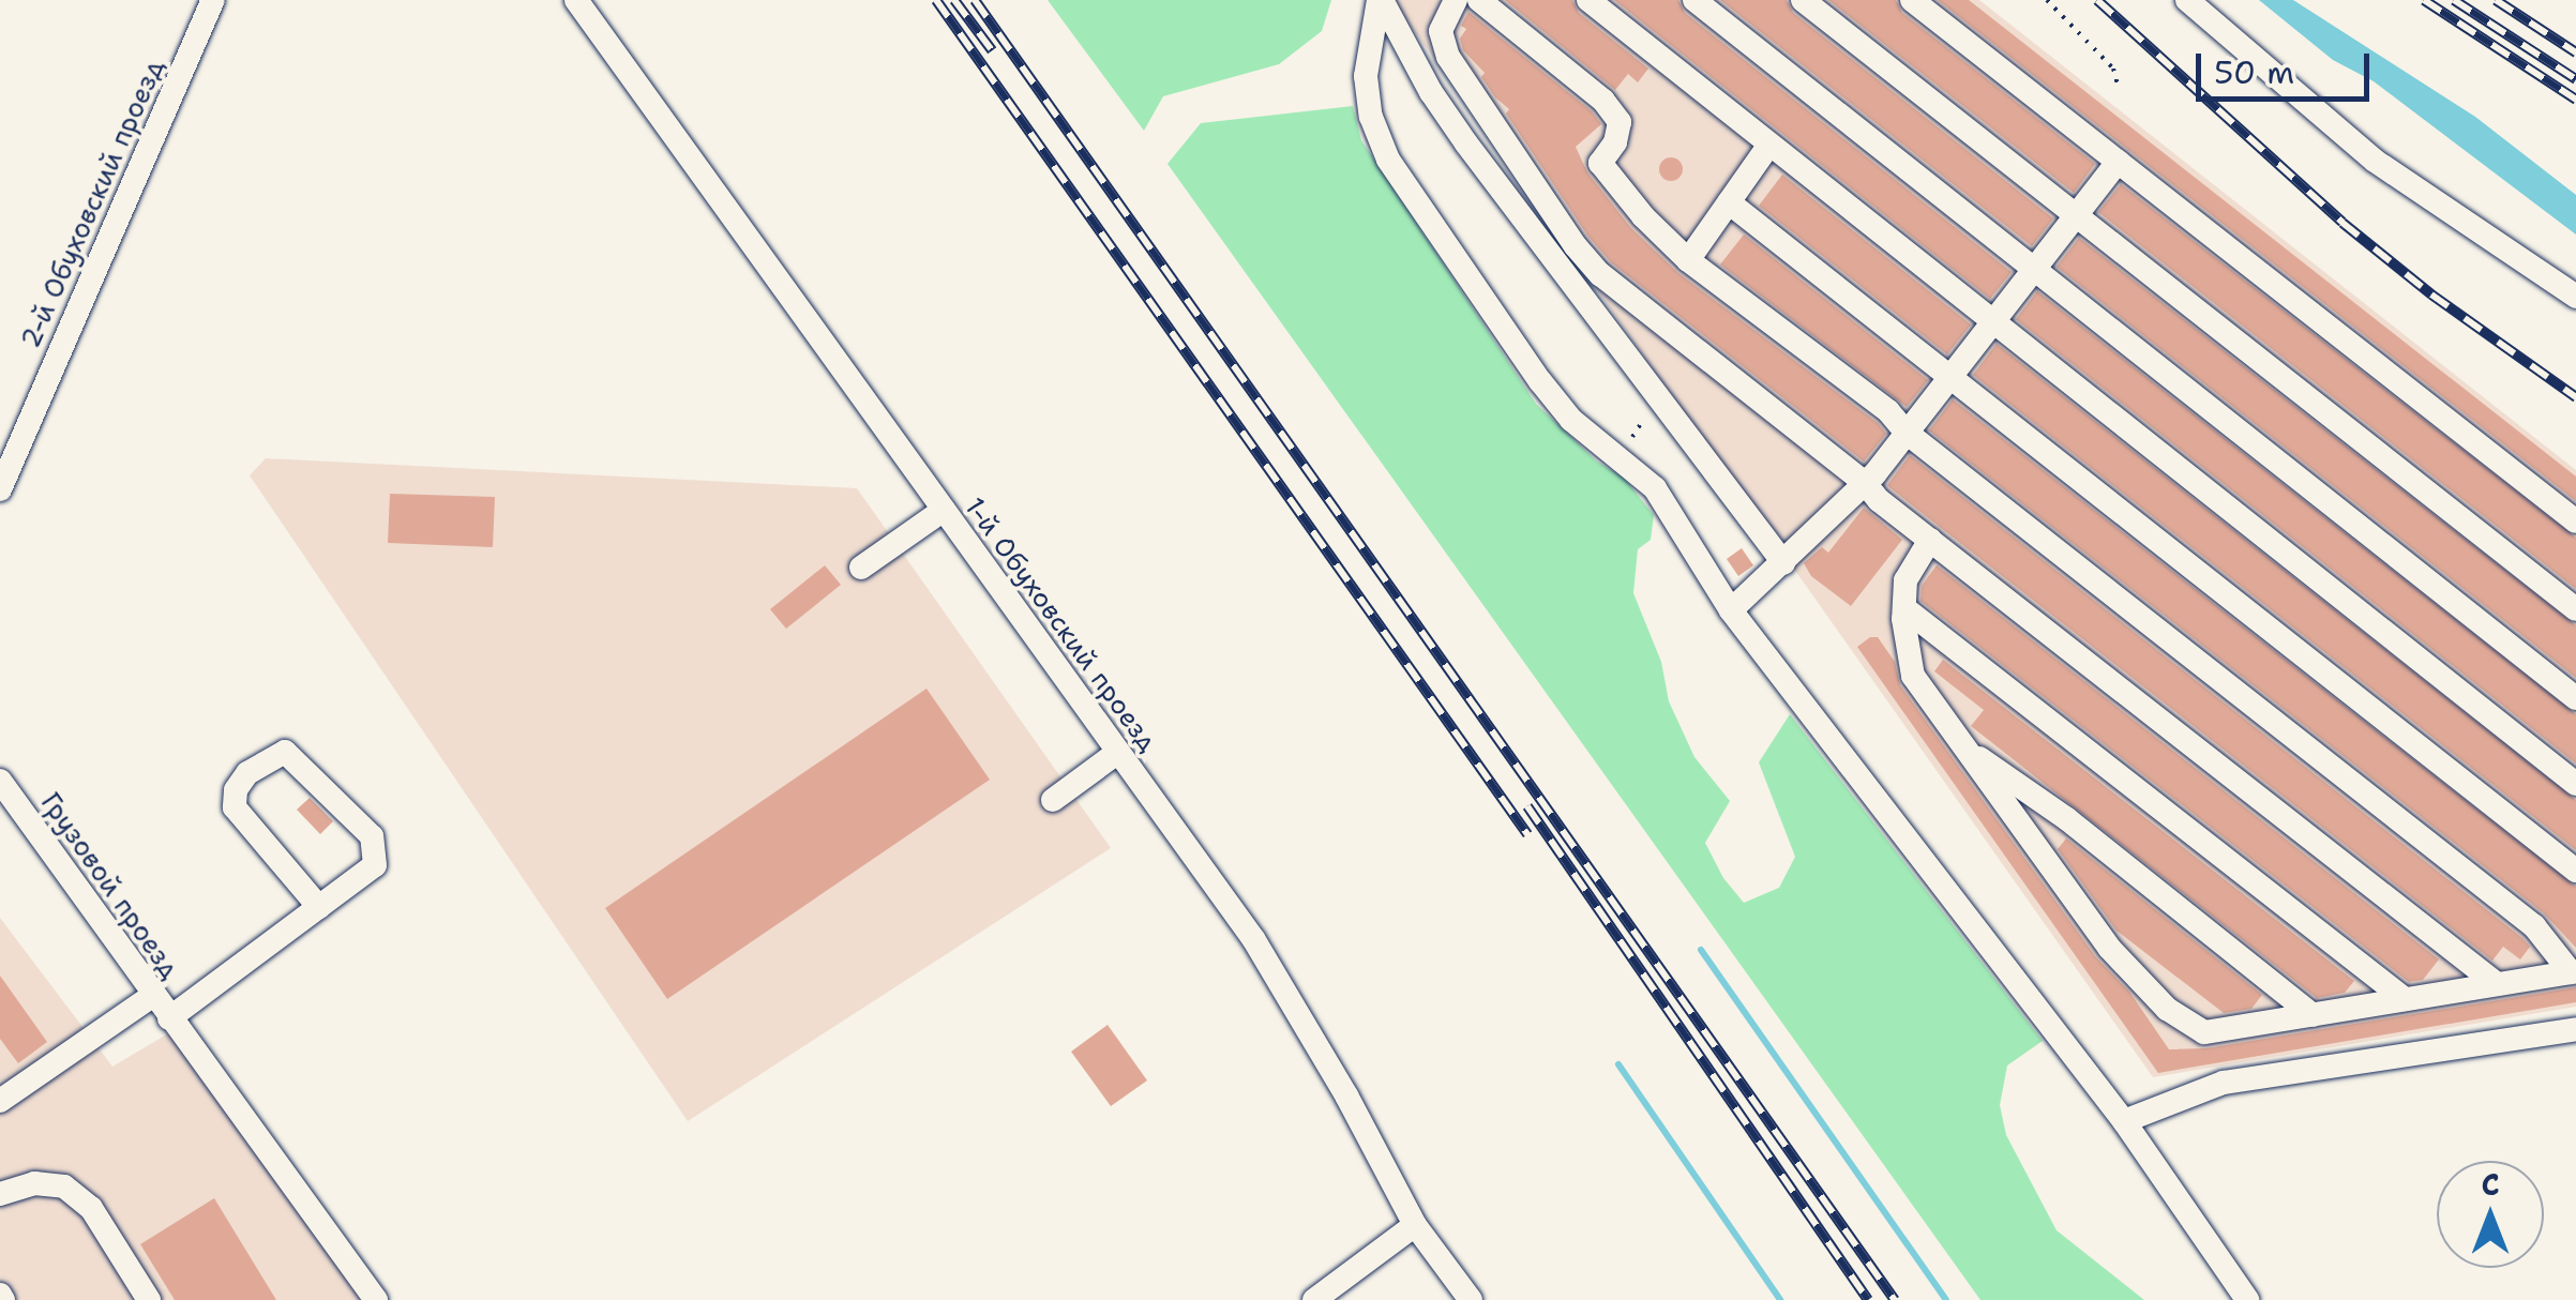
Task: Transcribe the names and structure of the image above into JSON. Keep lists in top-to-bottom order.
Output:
{
  "streets": {
    "street": ["2-й Обуховский проезд", "1-й Обуховский проезд", "Грузовой проезд"]
  },
  "scale_bar": "50 m",
  "north": "top"
}
